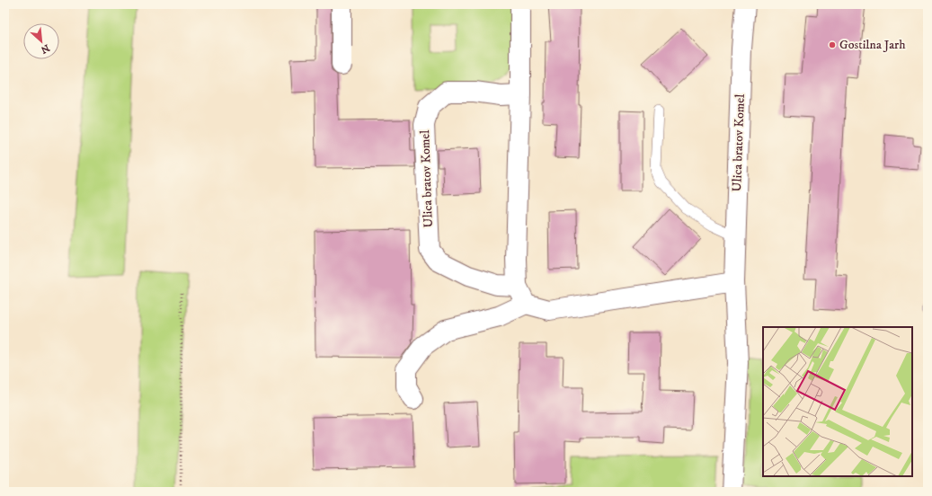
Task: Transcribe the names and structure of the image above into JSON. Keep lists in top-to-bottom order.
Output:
{
  "streets": {
    "street": ["Ulica bratov Komel"]
  },
  "places": ["Gostilna Jarh"],
  "north": "bottom right"
}
